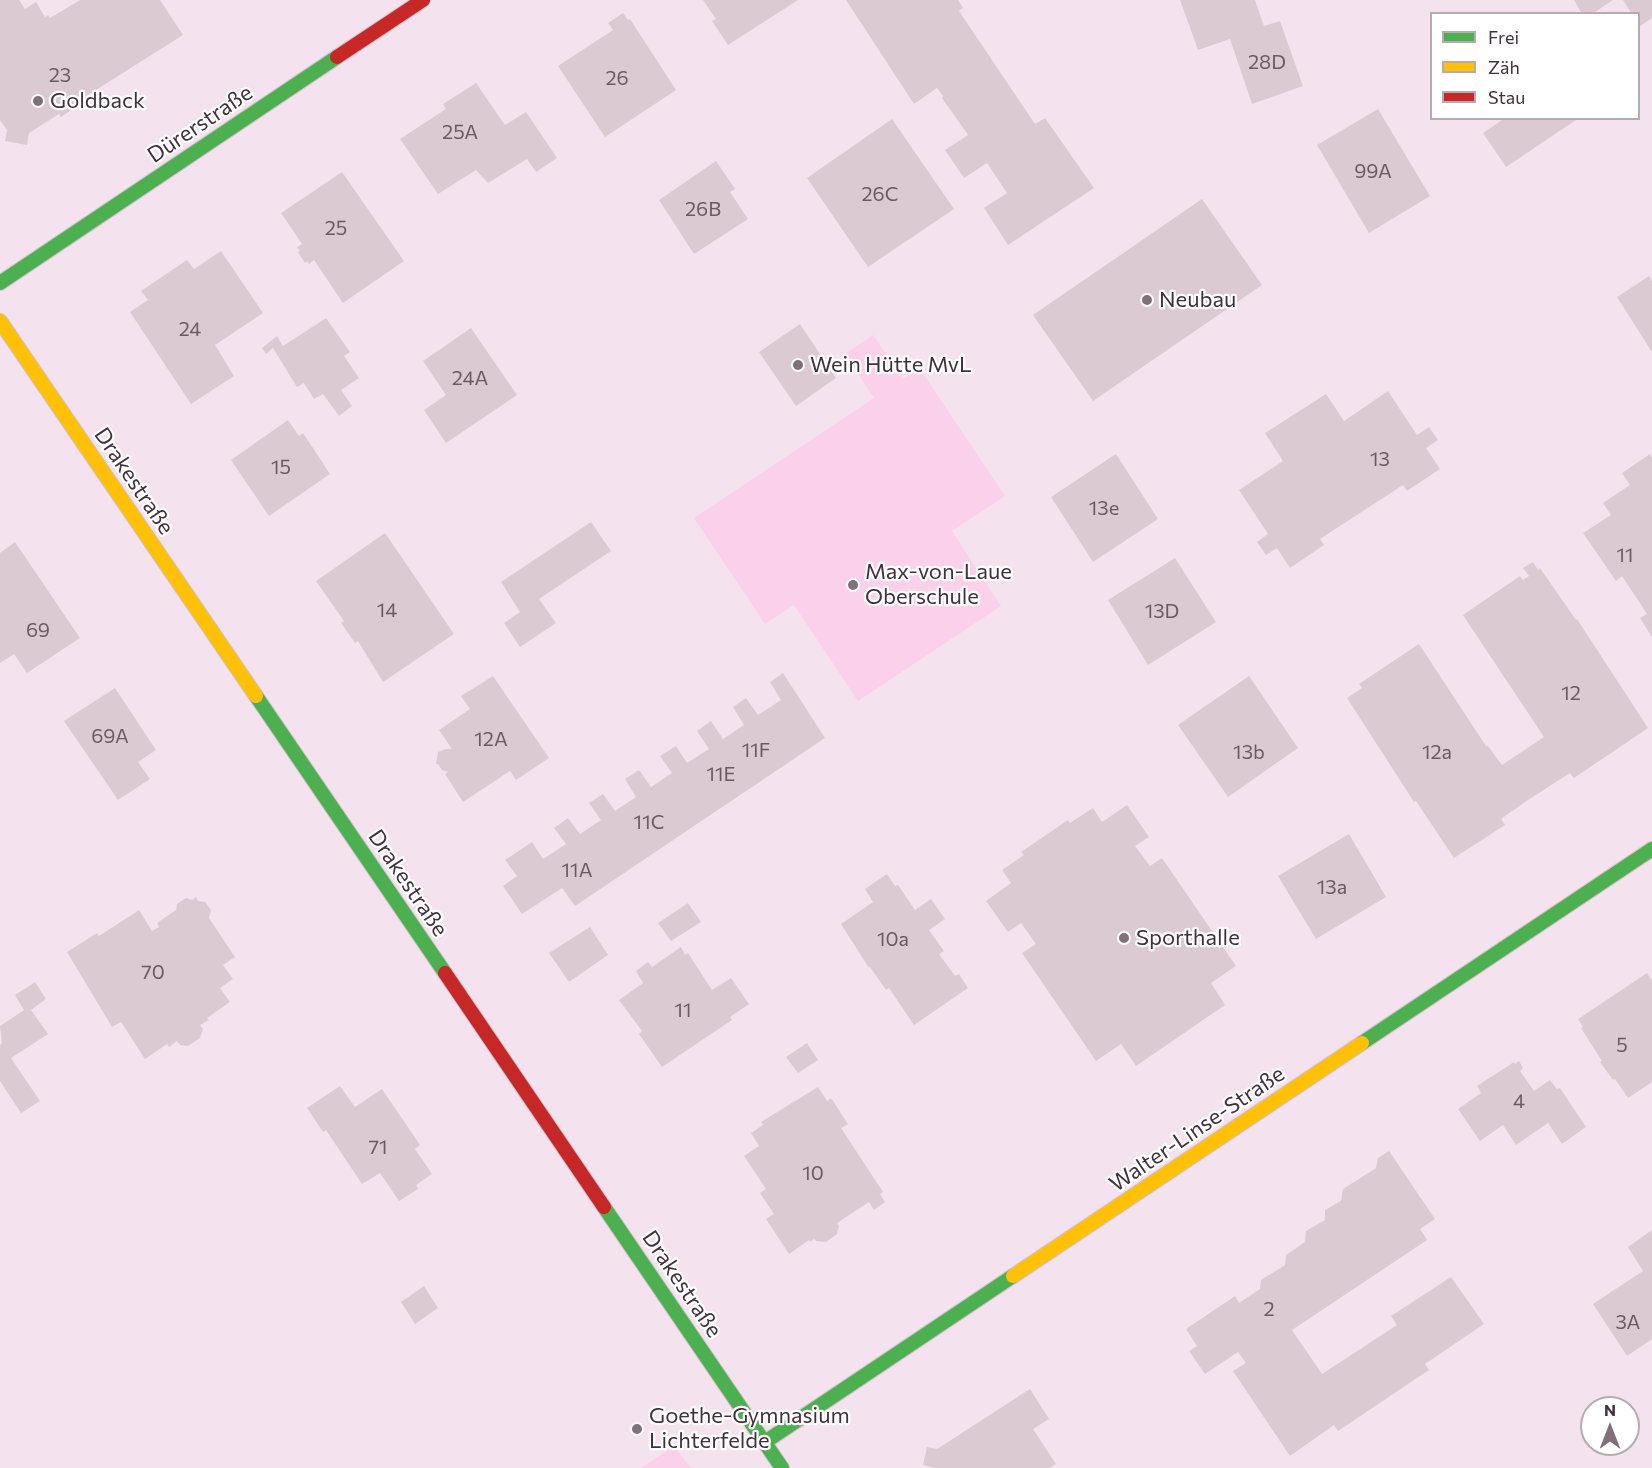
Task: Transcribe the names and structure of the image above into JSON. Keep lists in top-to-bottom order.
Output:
{
  "streets": {
    "street": ["Dürerstraße", "Drakestraße", "Walter-Linse-Straße"]
  },
  "crossings": [
    ["Drakestraße", "Walter-Linse-Straße"]
  ],
  "places": [
    "Goldback",
    "Neubau",
    "Wein Hütte MvL",
    "Max-von-Laue Oberschule",
    "Sporthalle",
    "Goethe-Gymnasium Lichterfelde"
  ],
  "house_numbers": [
    "28D",
    "23",
    "26",
    "25A",
    "99A",
    "26C",
    "26B",
    "25",
    "24",
    "24A",
    "13",
    "15",
    "13e",
    "11",
    "14",
    "13D",
    "69",
    "12",
    "69A",
    "12A",
    "11F",
    "13b",
    "12a",
    "11E",
    "11C",
    "11A",
    "13a",
    "10a",
    "70",
    "11",
    "5",
    "4",
    "71",
    "10",
    "2",
    "3A"
  ],
  "legend": ["Frei", "Zäh", "Stau"],
  "north": "top"
}
